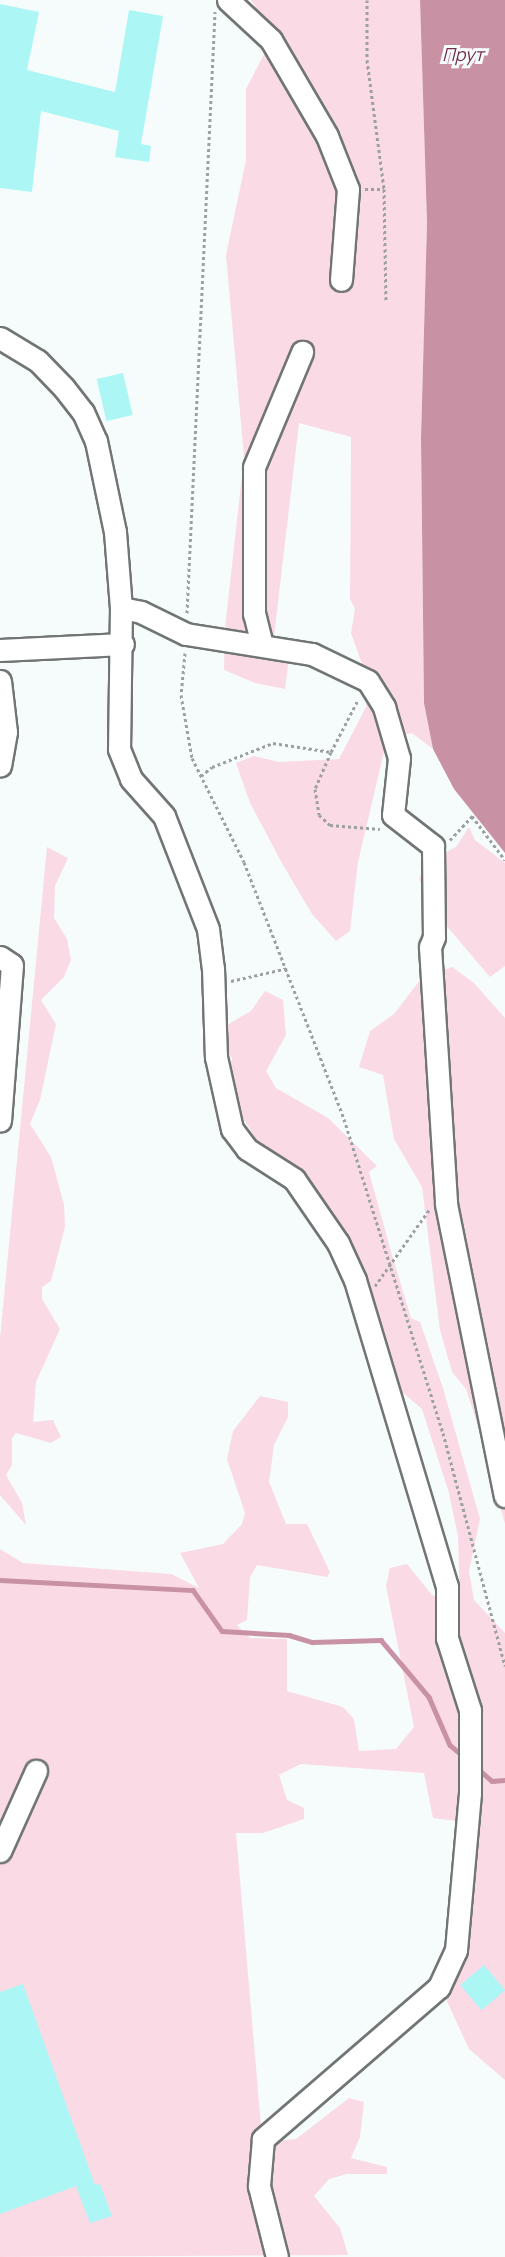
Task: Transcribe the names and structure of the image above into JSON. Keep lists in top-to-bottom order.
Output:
{
  "water": ["Прут"]
}
